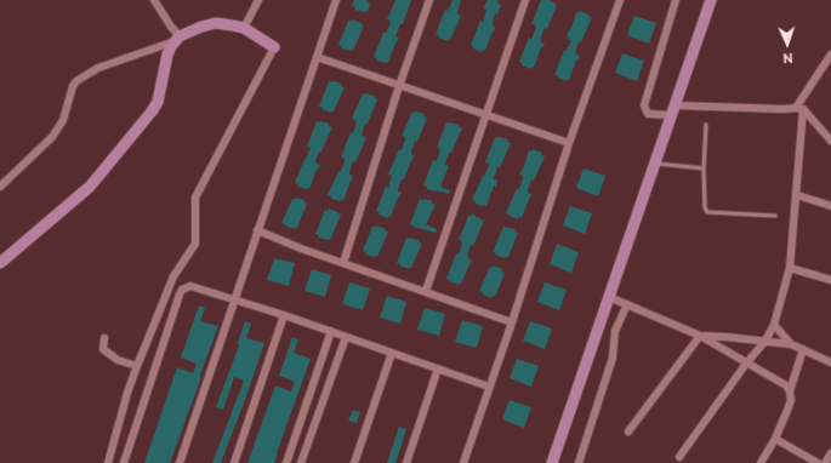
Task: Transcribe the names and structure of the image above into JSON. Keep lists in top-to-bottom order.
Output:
{
  "north": "bottom"
}
